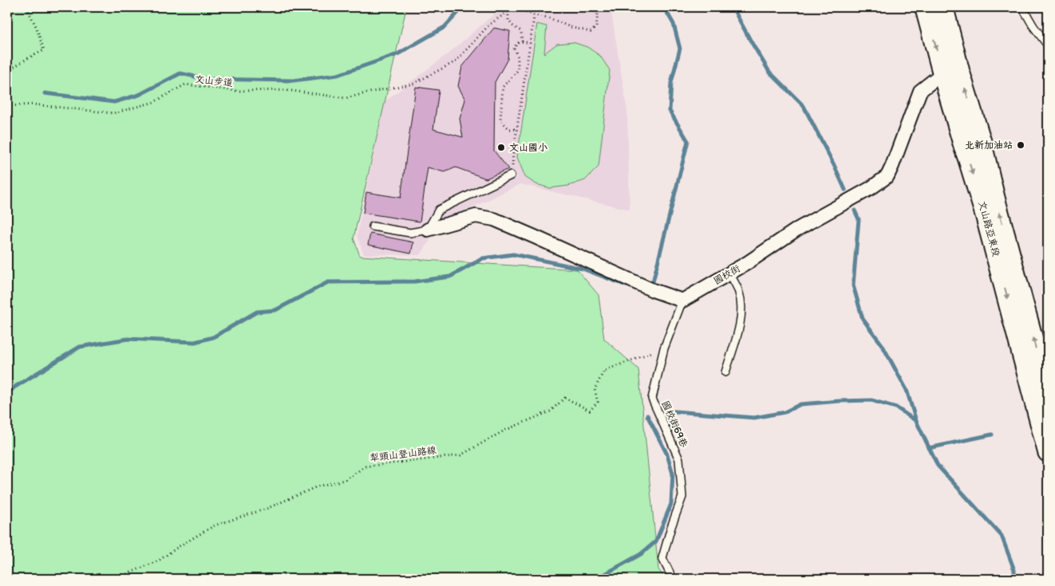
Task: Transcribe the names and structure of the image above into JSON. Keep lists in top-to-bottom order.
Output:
{
  "streets": {
    "main road": ["文山路亞東段"],
    "street": ["國校街"],
    "lane": ["國校街69巷"],
    "path": ["文山步道", "犁頭山登山路線"]
  },
  "crossings": [
    ["文山路亞東段", "國校街"],
    ["國校街", "國校街69巷"],
    ["國校街69巷", "犁頭山登山路線"]
  ],
  "places": ["北新加油站", "文山國小"]
}
